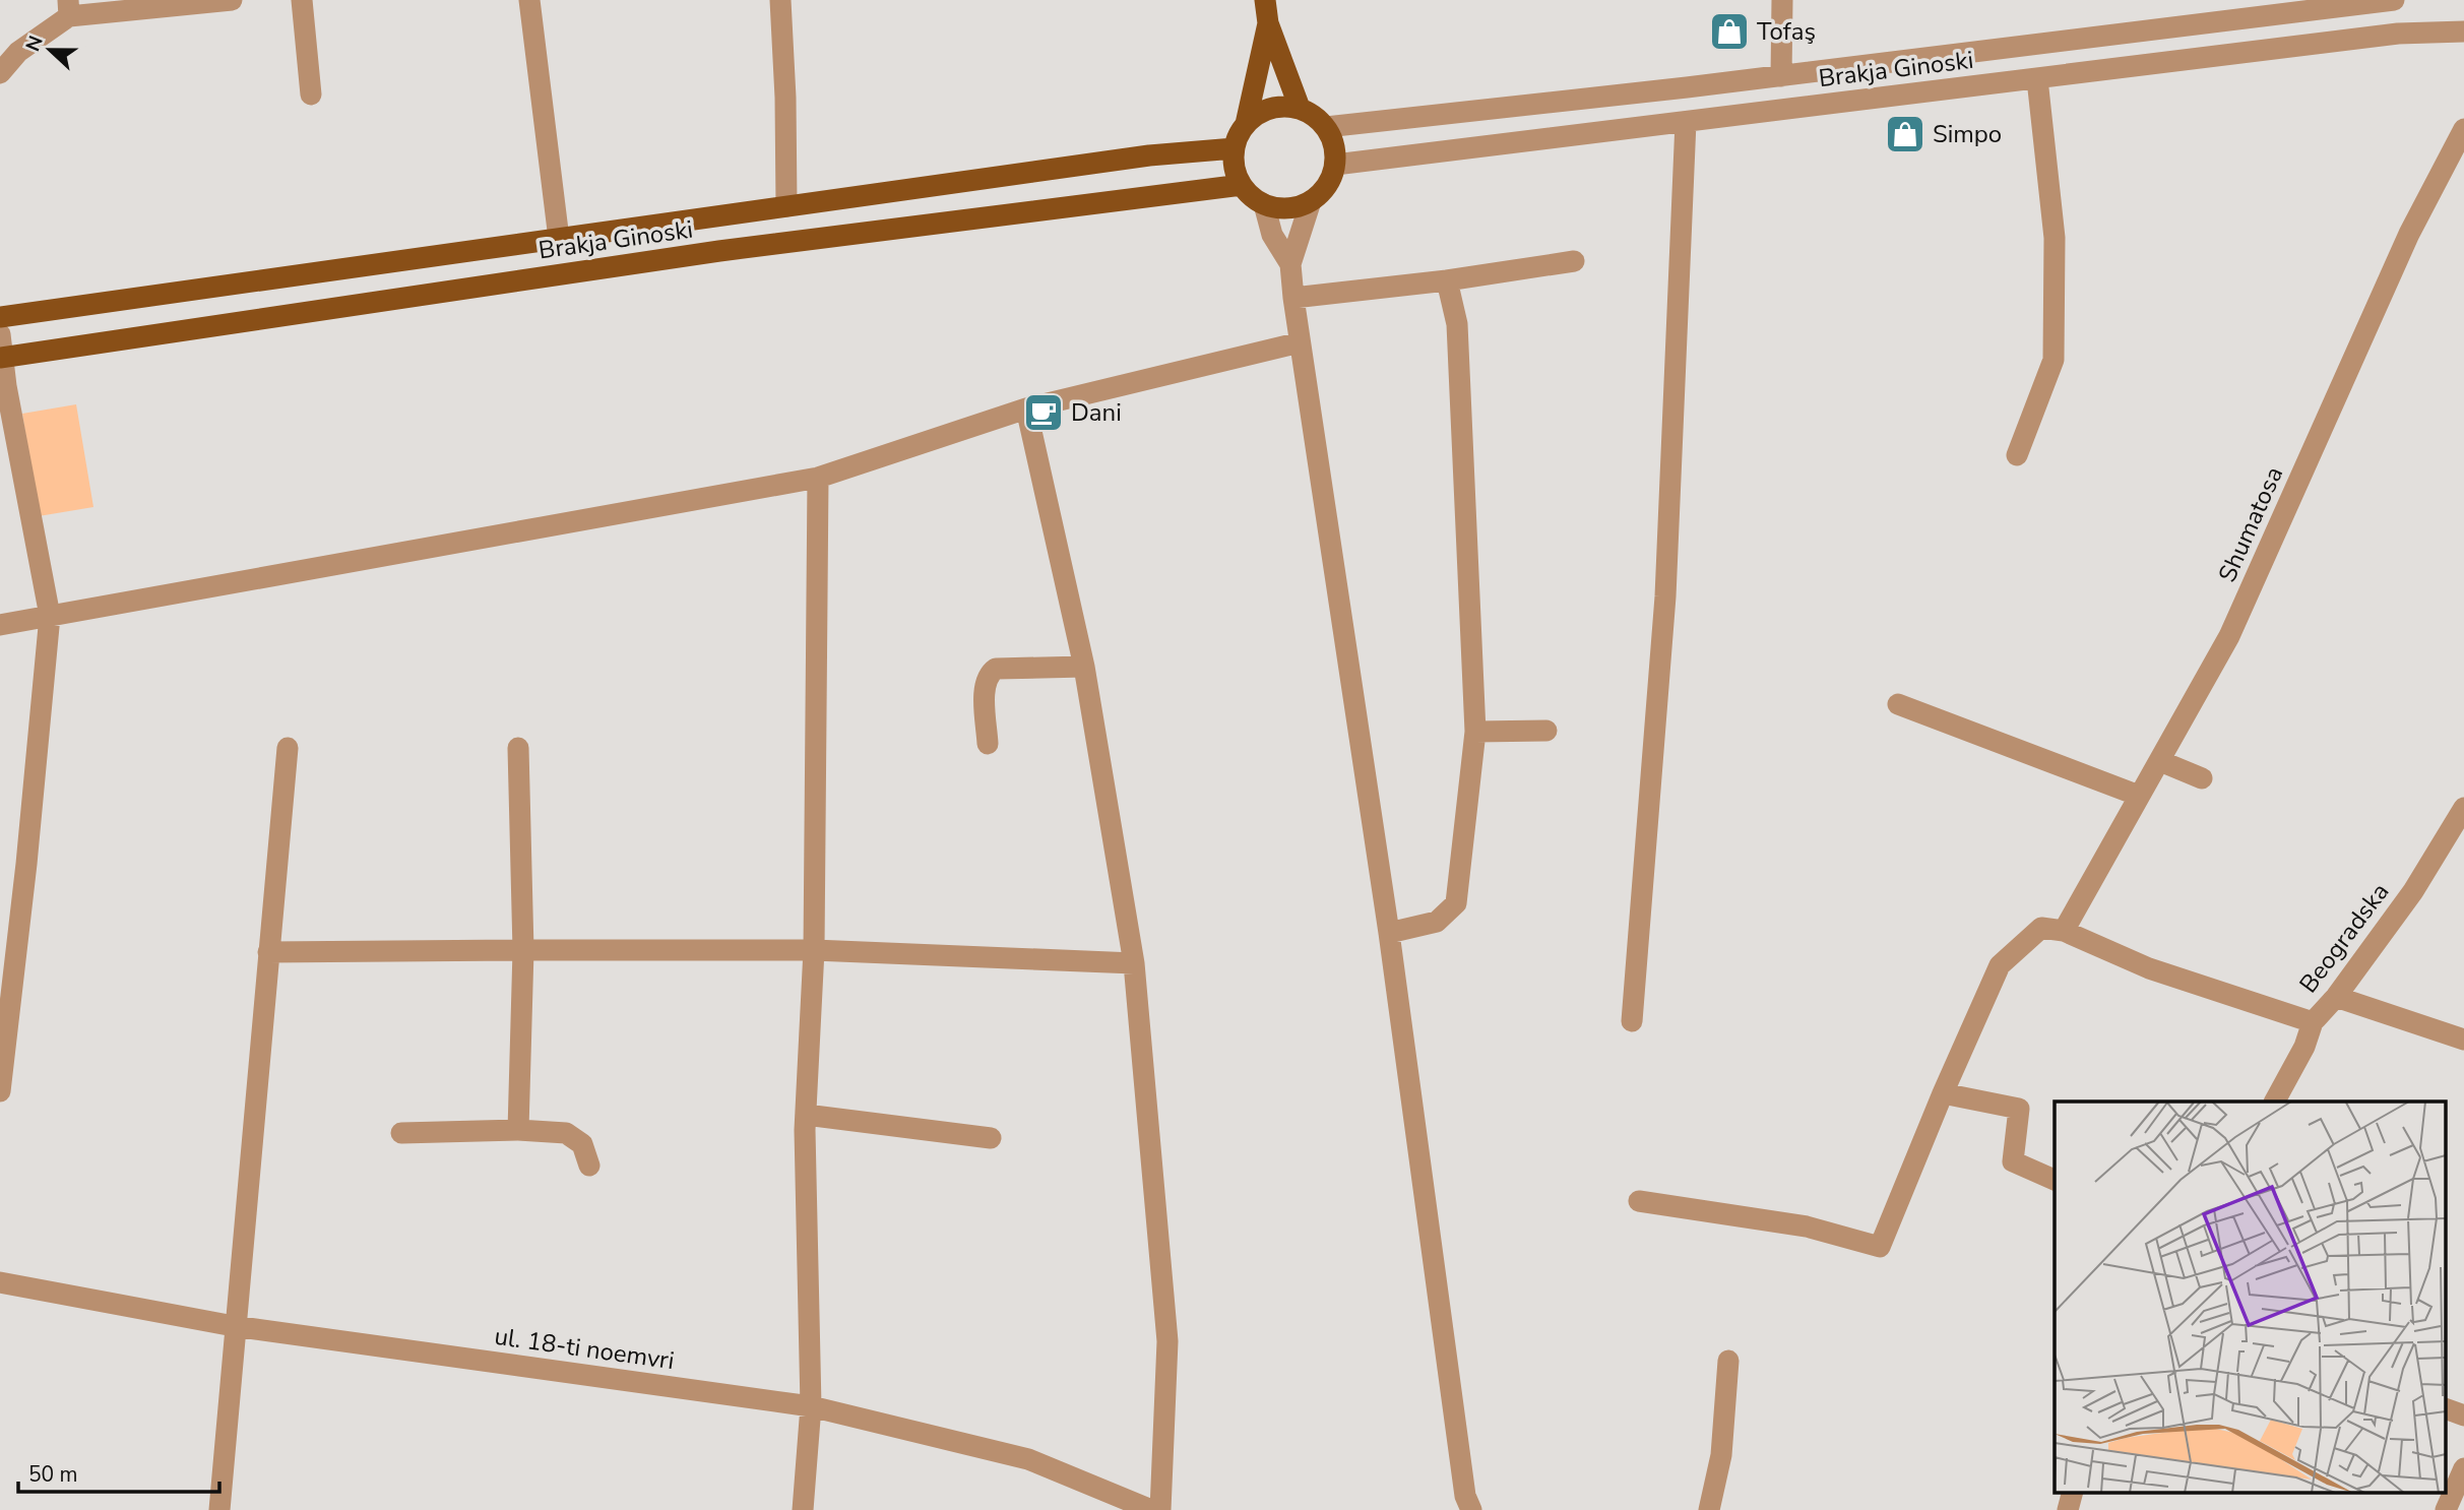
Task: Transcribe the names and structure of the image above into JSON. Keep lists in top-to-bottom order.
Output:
{
  "streets": {
    "main road": ["Brakja Ginoski"],
    "street": ["Shumatosa", "Beogradska", "ul. 18-ti noemvri"]
  },
  "places": {
    "shop": ["Tofaş", "Simpo"],
    "cafe": ["Dani"]
  },
  "scale_bar": "50 m",
  "north": "left"
}
